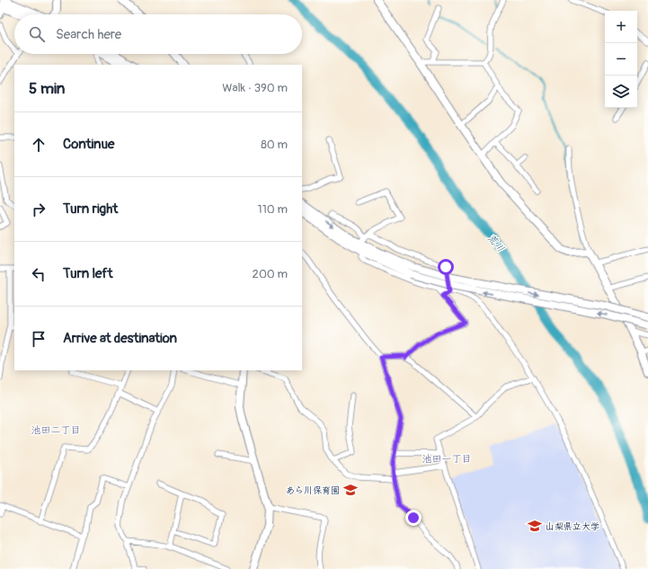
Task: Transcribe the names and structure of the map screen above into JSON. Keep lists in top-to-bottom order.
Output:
{
  "districts": ["池田二丁目", "池田一丁目"],
  "water": ["荒川"],
  "places": {
    "school or university": ["あら川保育園", "山梨県立大学"]
  },
  "page": {
    "map_buttons": ["+", "−"],
    "search": "Search here",
    "heading": ["5 min", "Walk · 390 m"],
    "list": [
      ["Continue", "80 m"],
      ["Turn right", "110 m"],
      ["Turn left", "200 m"],
      "Arrive at destination"
    ]
  }
}
